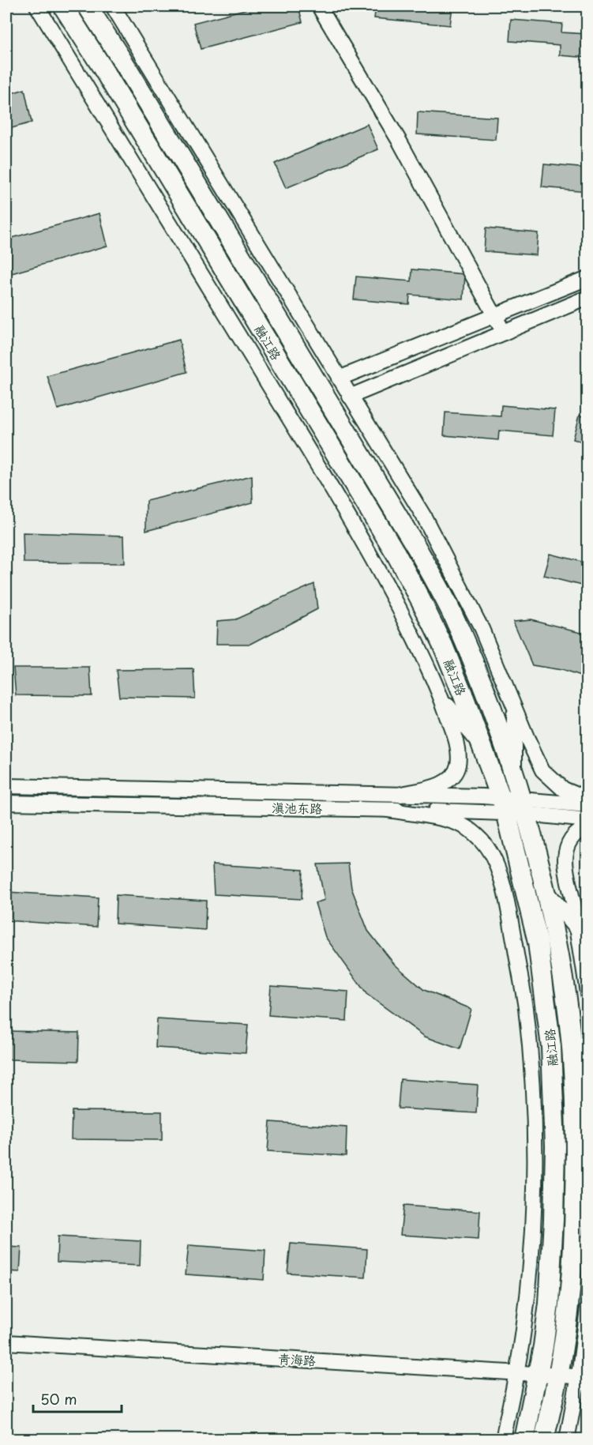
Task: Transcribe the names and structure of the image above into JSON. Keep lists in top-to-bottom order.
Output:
{
  "streets": {
    "main road": ["融江路"],
    "street": ["滇池东路", "青海路"]
  },
  "crossings": [
    ["融江路", "滇池东路"],
    ["融江路", "青海路"]
  ],
  "scale_bar": "50 m"
}
